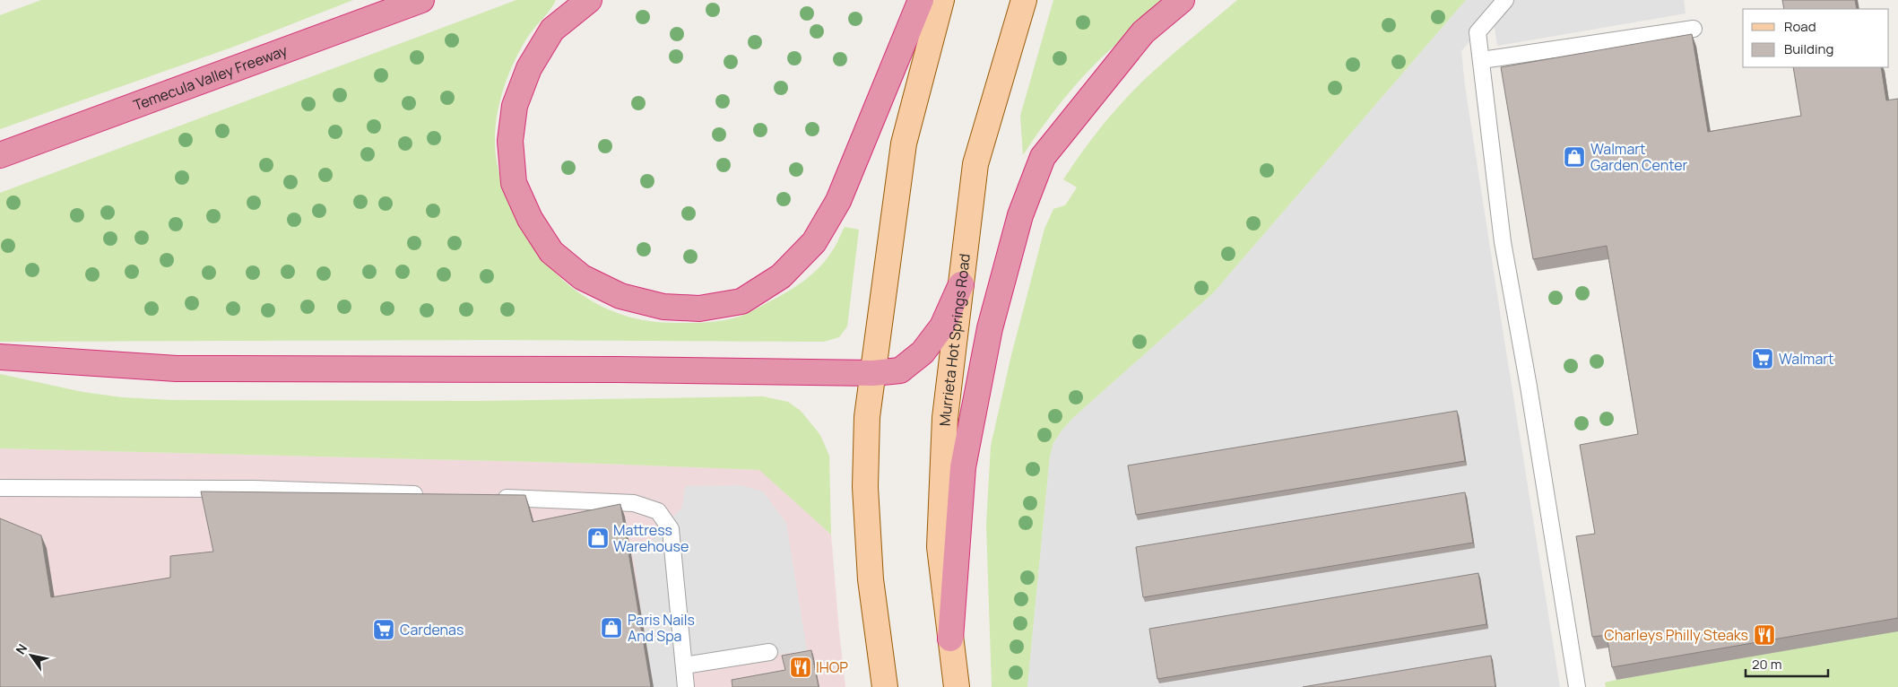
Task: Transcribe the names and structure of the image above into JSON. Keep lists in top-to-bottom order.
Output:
{
  "streets": {
    "highway": ["Temecula Valley Freeway"],
    "main road": ["Murrieta Hot Springs Road"]
  },
  "places": {
    "shop": ["Walmart Garden Center", "Mattress Warehouse", "Paris Nails And Spa"],
    "supermarket": ["Walmart", "Cardenas"],
    "restaurant": ["Charleys Philly Steaks", "IHOP"]
  },
  "legend": ["Road", "Building"],
  "scale_bar": "20 m",
  "north": "top left"
}
